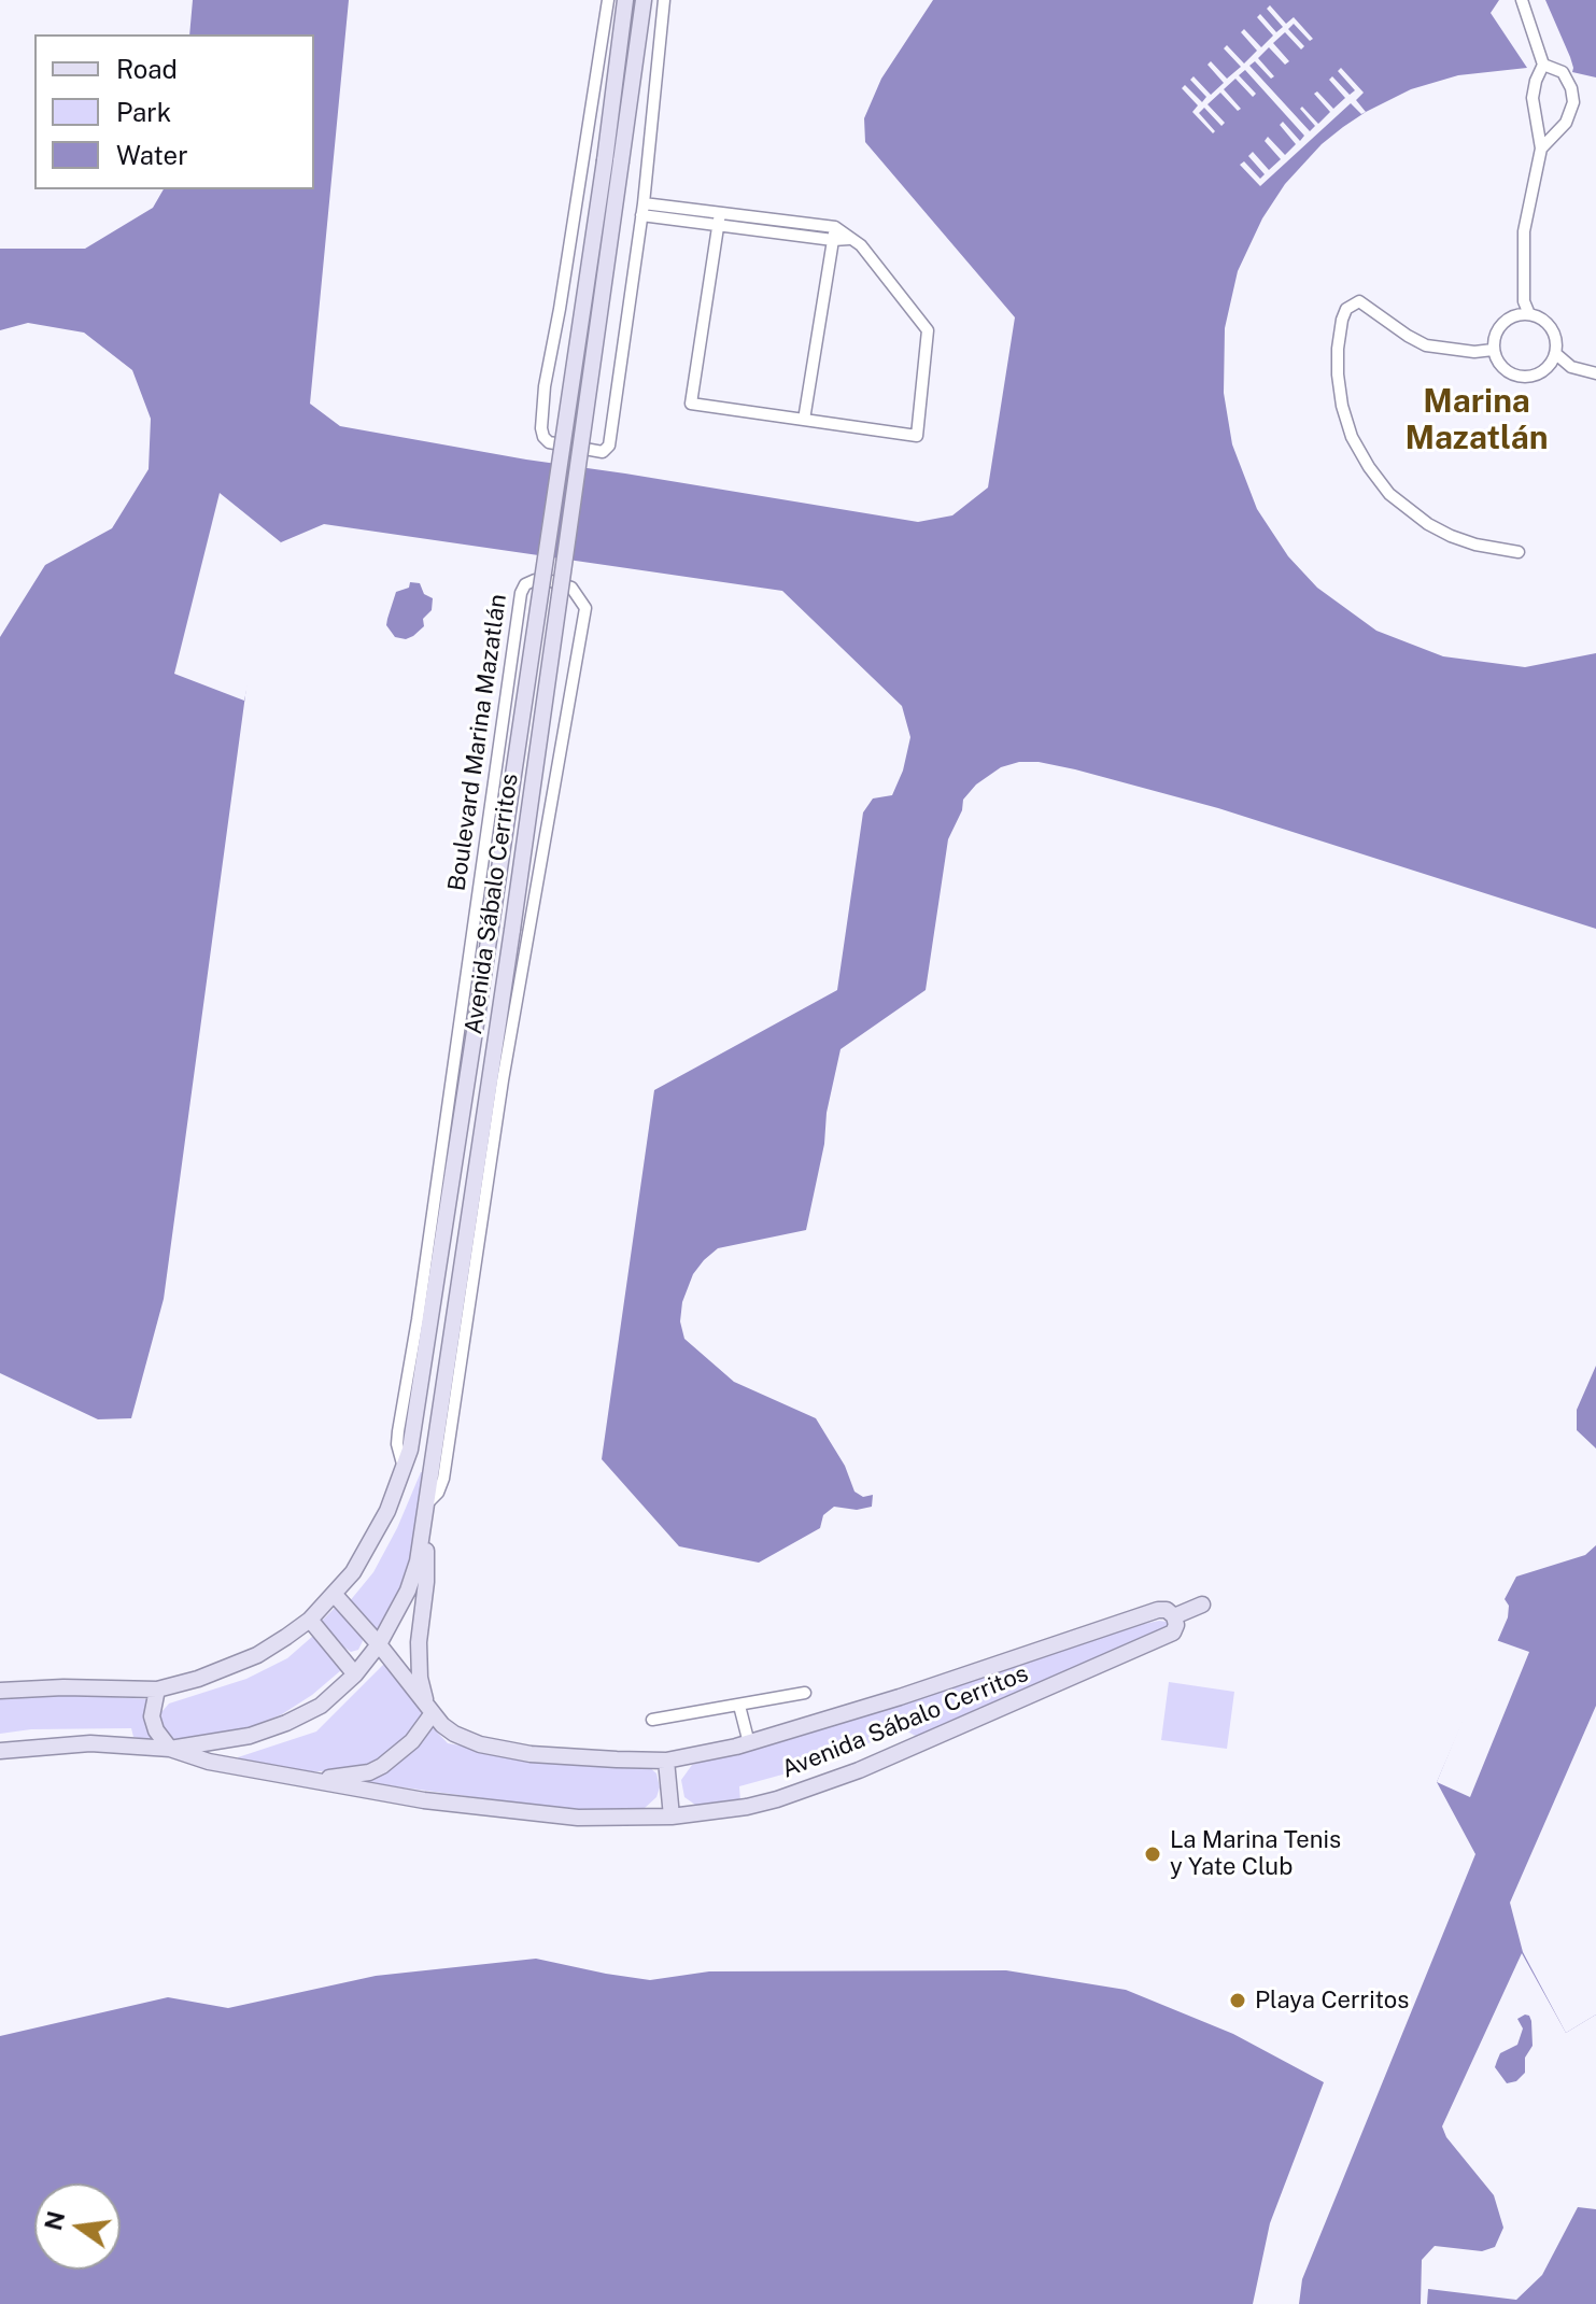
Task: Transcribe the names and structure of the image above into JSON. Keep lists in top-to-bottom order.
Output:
{
  "streets": {
    "main road": ["Avenida Sábalo Cerritos"],
    "street": ["Boulevard Marina Mazatlán"]
  },
  "crossings": [
    ["Boulevard Marina Mazatlán", "Avenida Sábalo Cerritos"]
  ],
  "districts": ["Marina Mazatlán"],
  "places": ["La Marina Tenis y Yate Club", "Playa Cerritos"],
  "legend": ["Road", "Park", "Water"],
  "north": "left"
}
